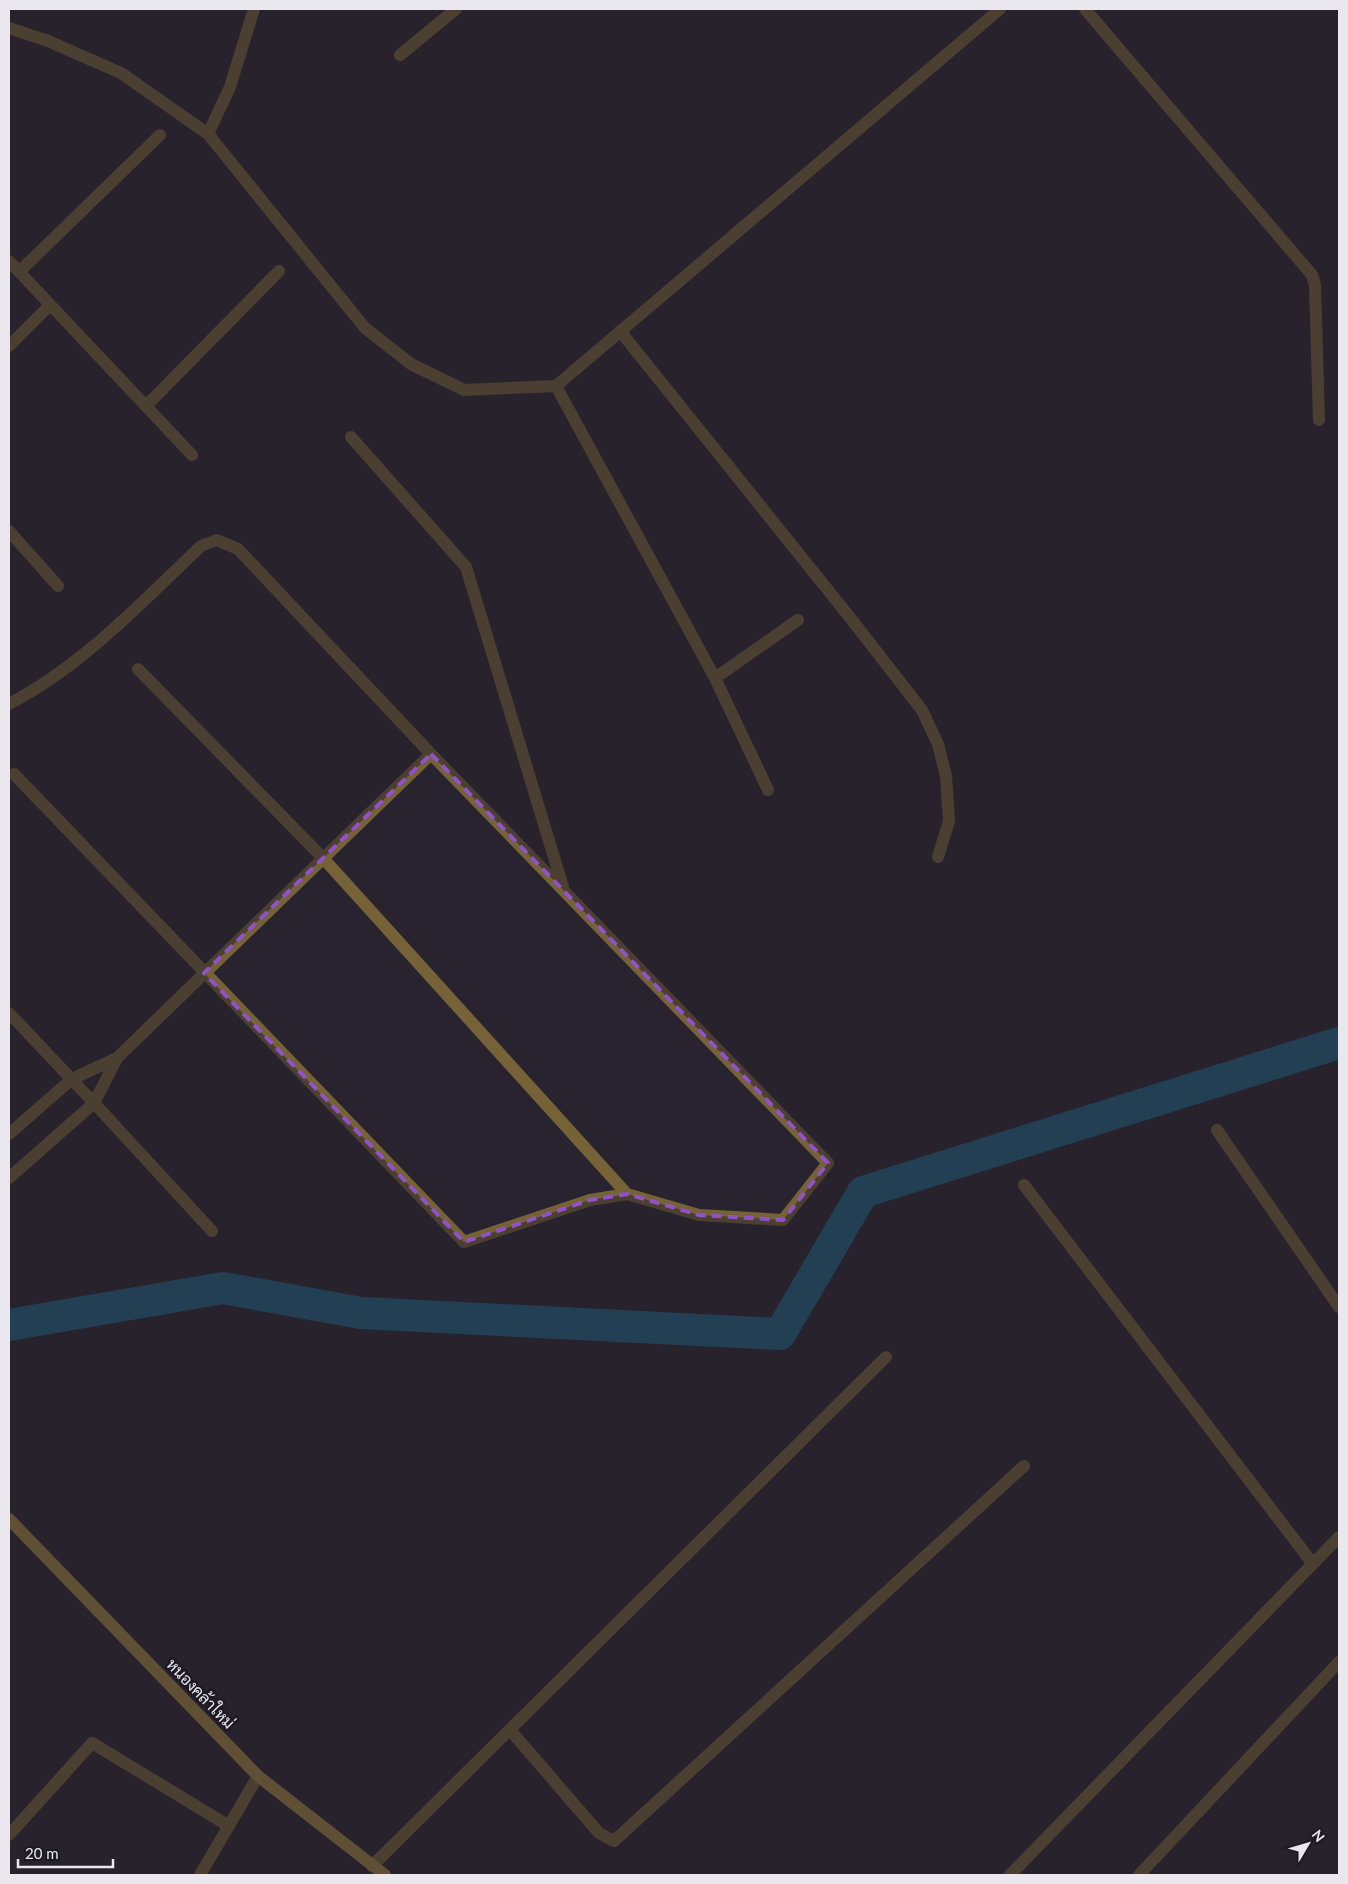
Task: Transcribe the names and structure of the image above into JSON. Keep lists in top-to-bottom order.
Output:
{
  "streets": {
    "street": ["หนองคล้าใหม่"]
  },
  "scale_bar": "20 m",
  "north": "top right"
}
